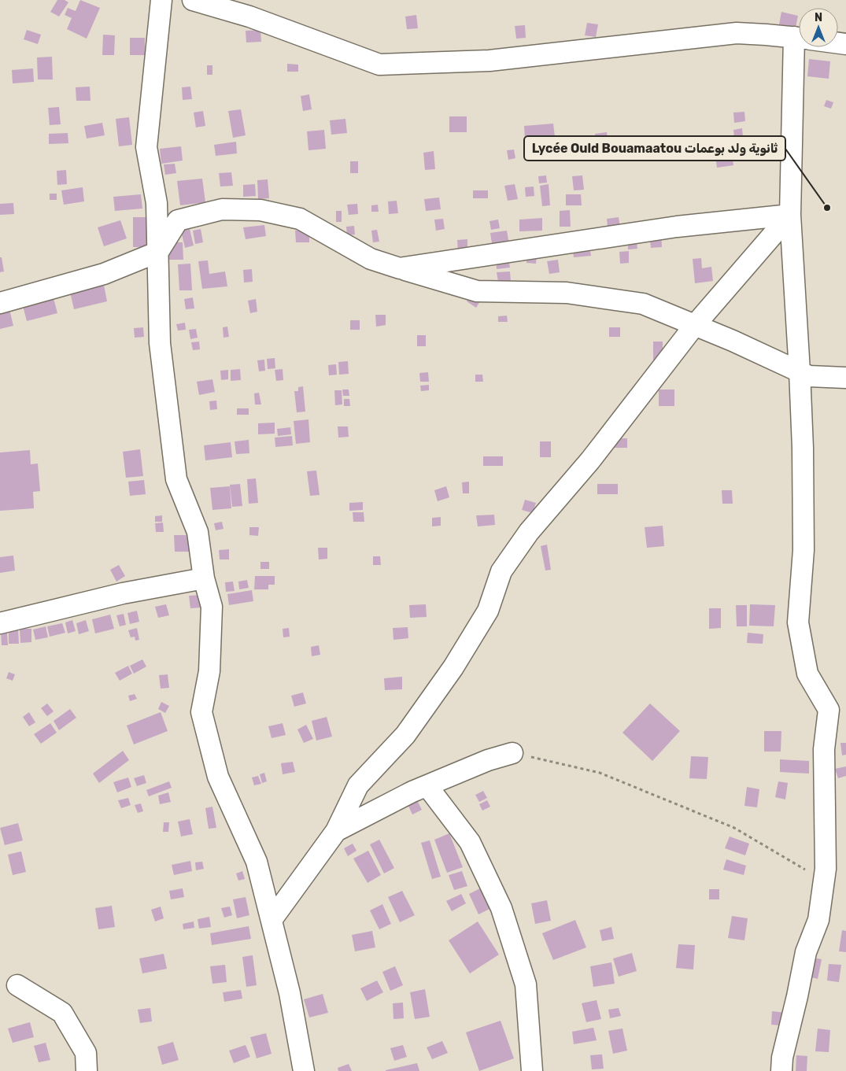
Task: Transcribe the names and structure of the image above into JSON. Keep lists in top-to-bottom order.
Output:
{
  "places": ["Lycée Ould Bouamaatou ثانوية ولد بوعمات"],
  "north": "top"
}
